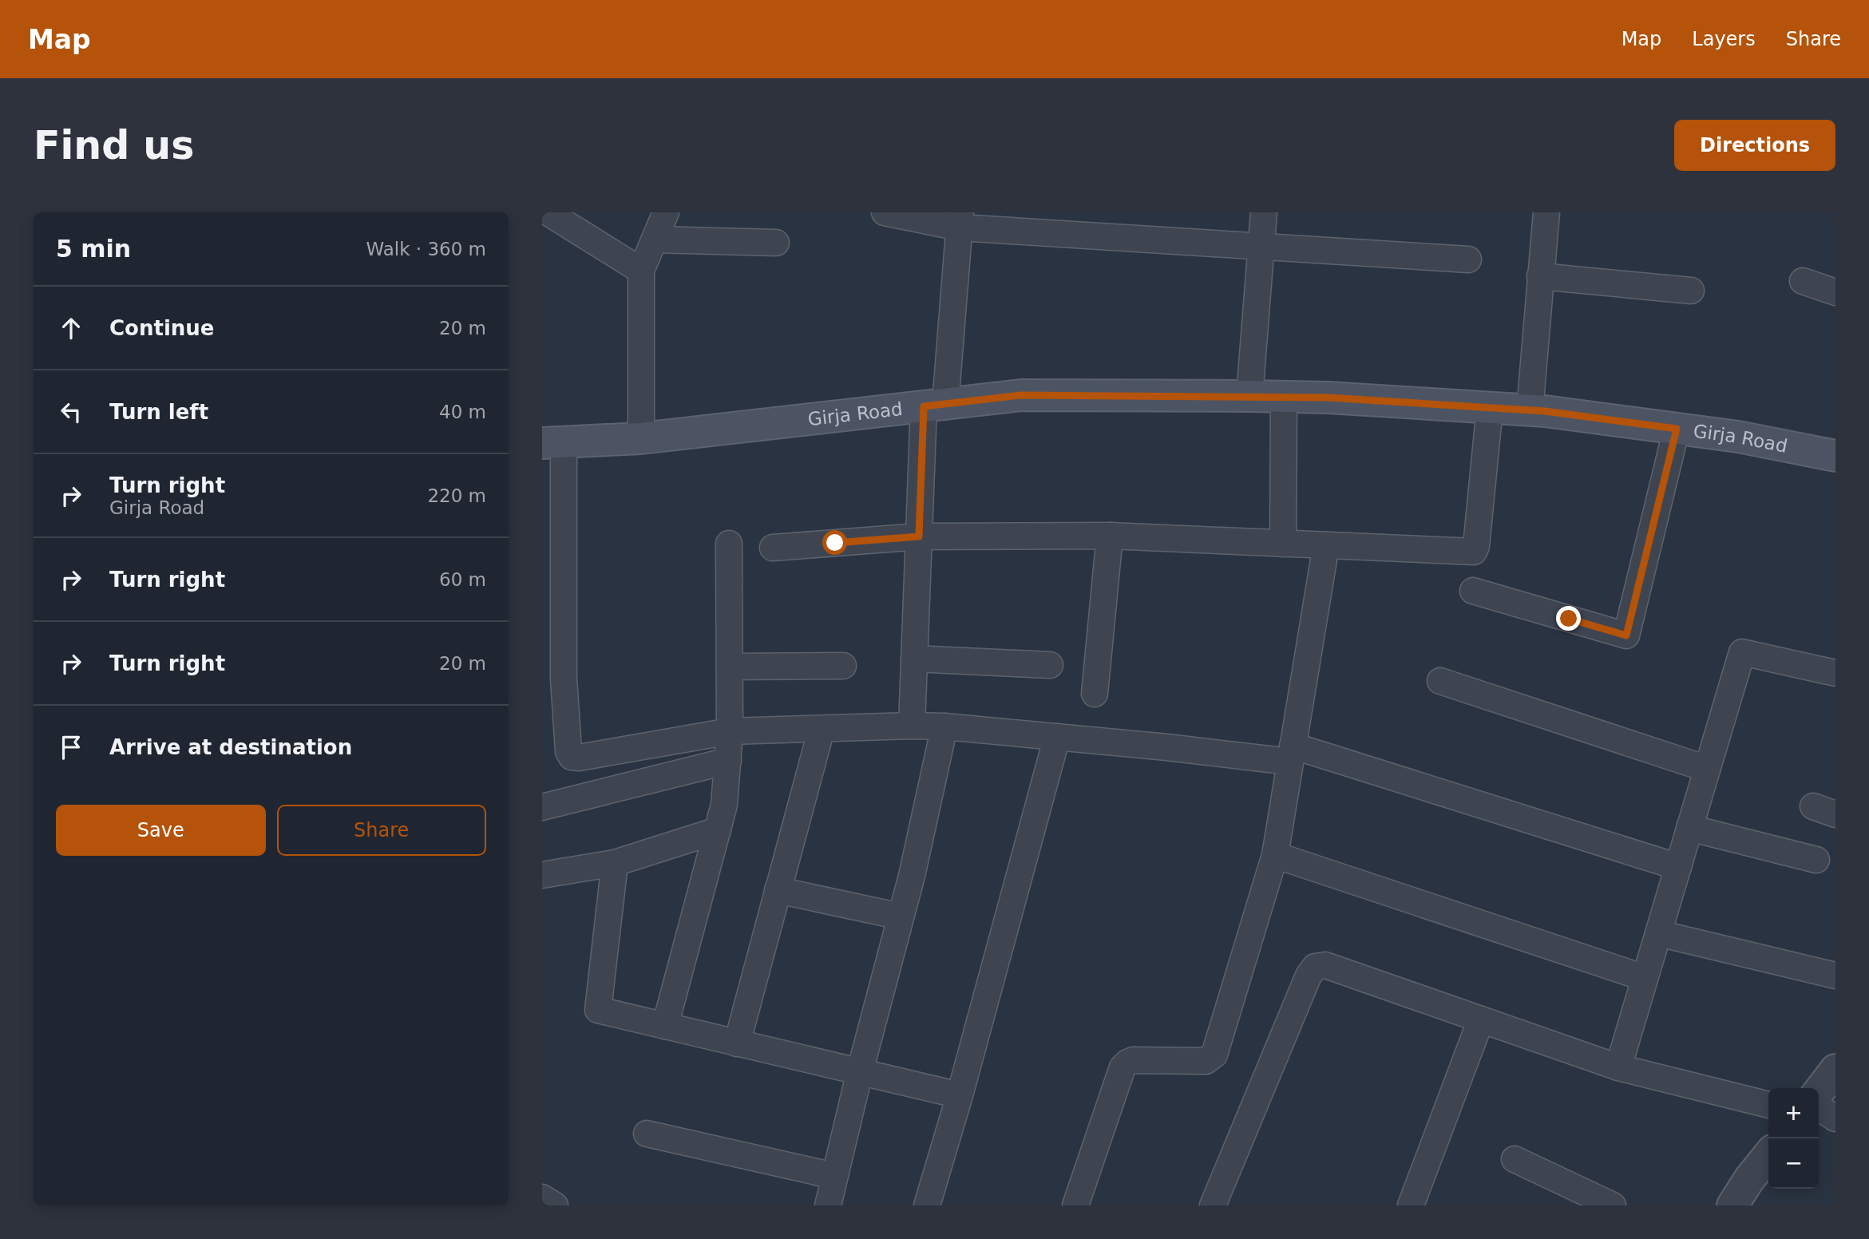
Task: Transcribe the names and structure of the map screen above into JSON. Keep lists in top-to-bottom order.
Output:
{
  "streets": {
    "main road": ["Girja Road"]
  },
  "page": {
    "header": "Map",
    "nav": ["Map", "Layers", "Share"],
    "buttons": [
      "Directions",
      ["Save", "Share"]
    ],
    "title": "Find us",
    "heading": ["5 min", "Walk · 360 m"],
    "list": [
      ["Continue", "20 m"],
      ["Turn left", "40 m"],
      ["Turn right", "Girja Road", "220 m"],
      ["Turn right", "60 m"],
      ["Turn right", "20 m"],
      "Arrive at destination"
    ],
    "map_buttons": ["+", "−"]
  }
}
